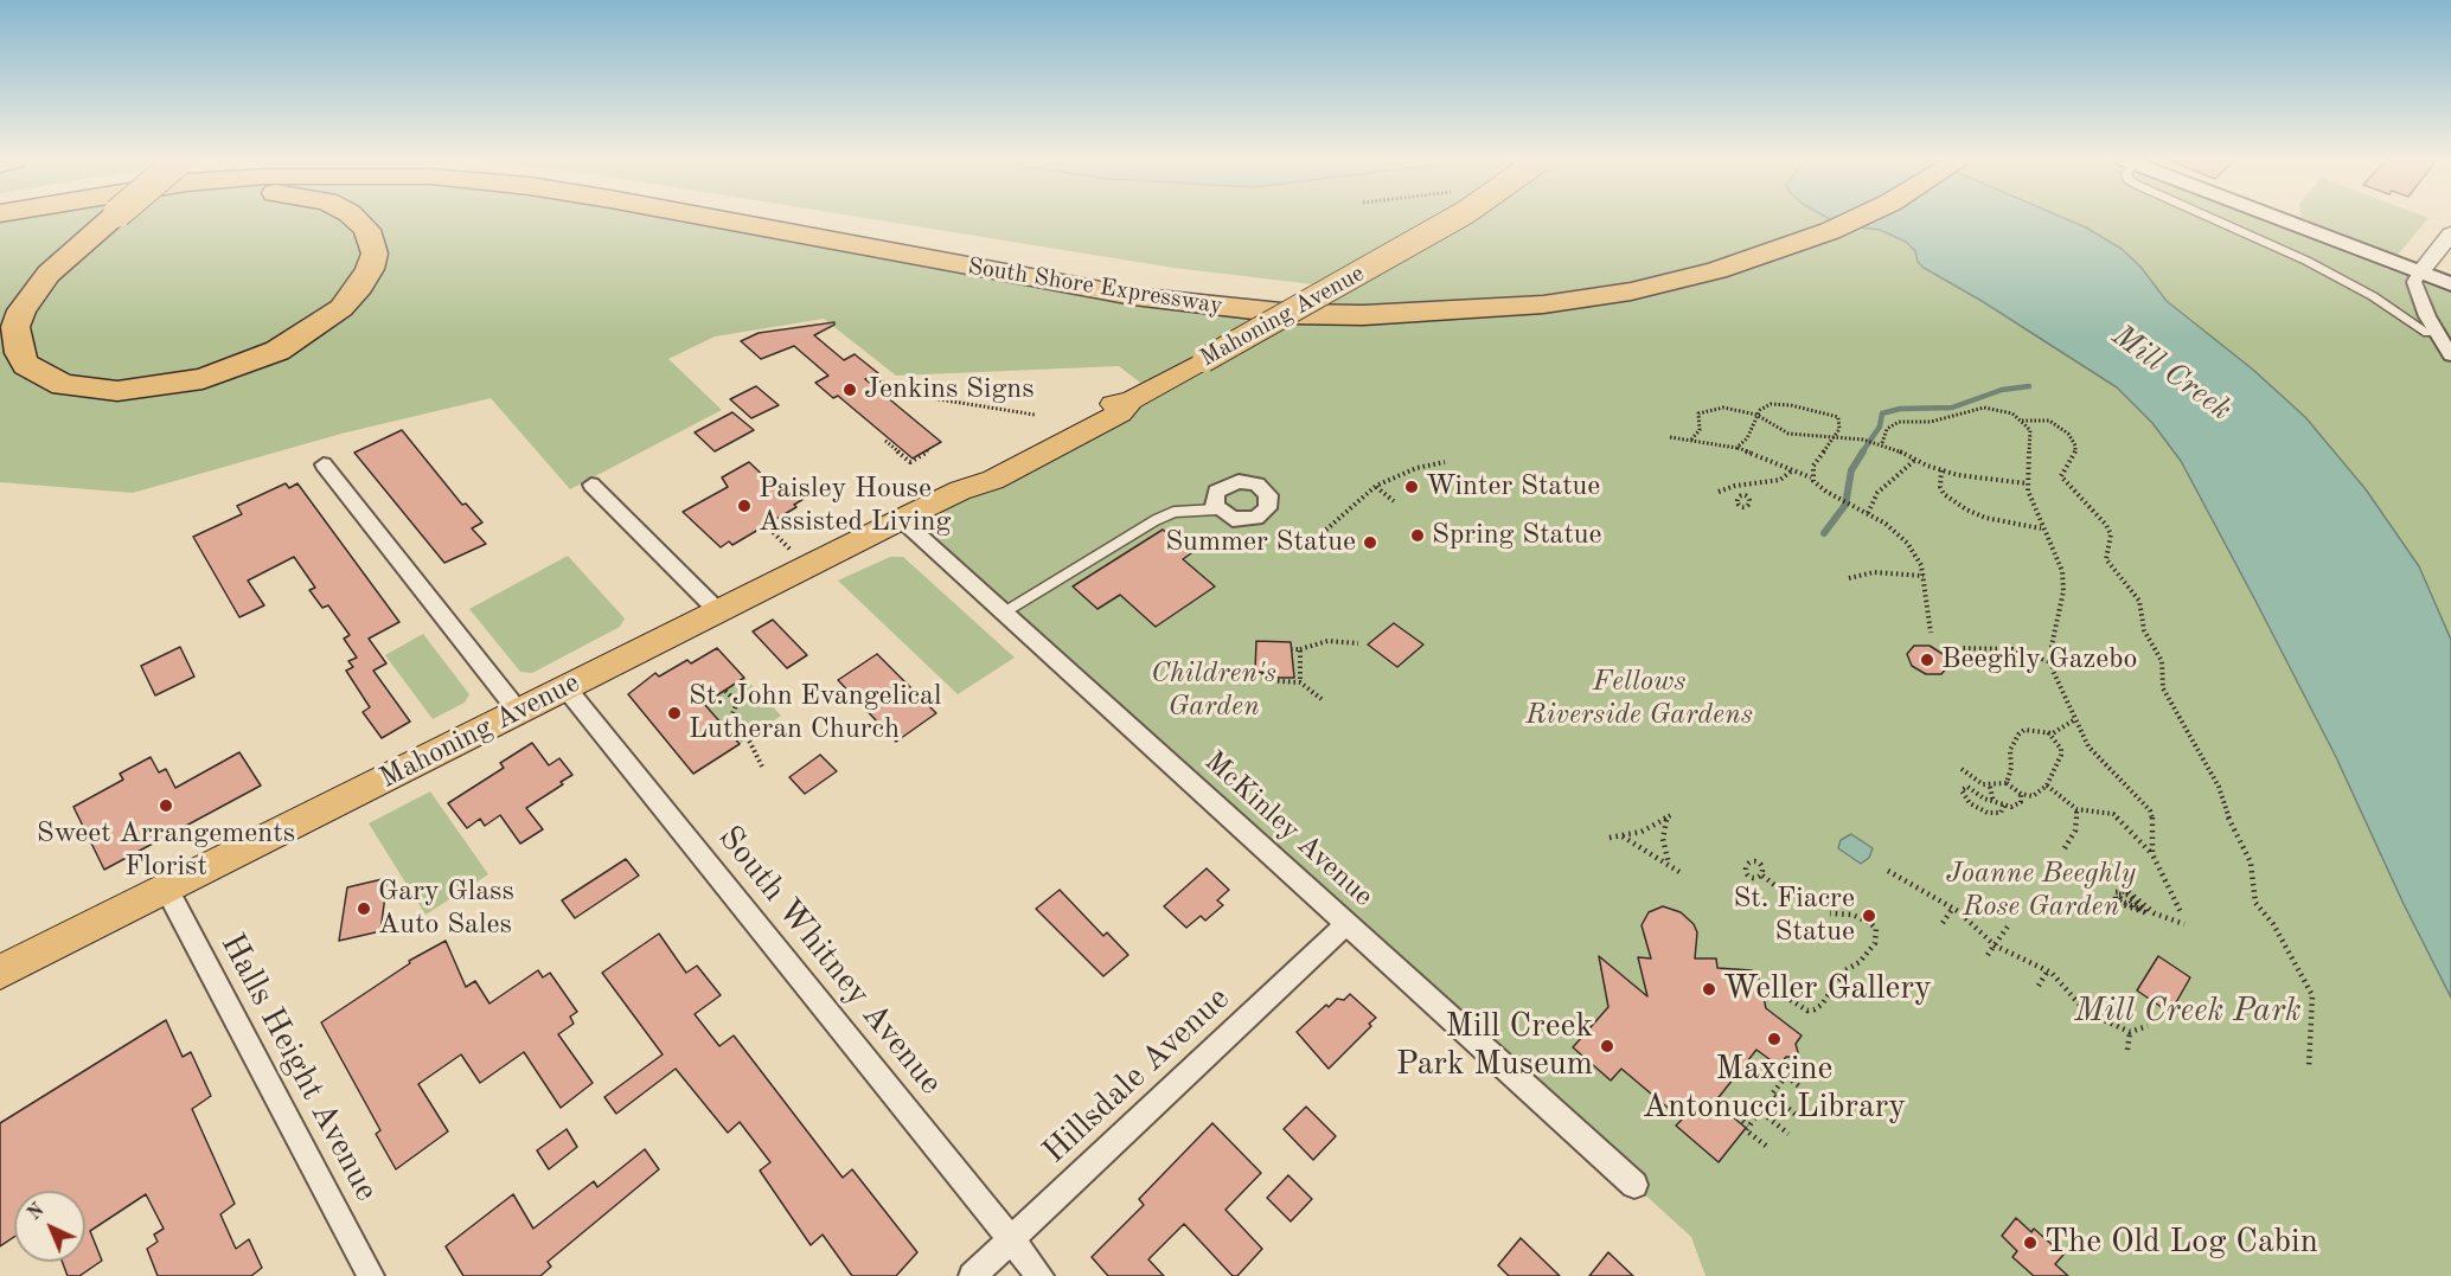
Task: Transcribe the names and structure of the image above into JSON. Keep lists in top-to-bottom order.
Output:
{
  "streets": {
    "highway": ["South Shore Expressway"],
    "main road": ["Mahoning Avenue"],
    "street": [
      "McKinley Avenue",
      "South Whitney Avenue",
      "Halls Height Avenue",
      "Hillsdale Avenue"
    ]
  },
  "crossings": [
    ["Mahoning Avenue", "McKinley Avenue"],
    ["Mahoning Avenue", "South Whitney Avenue"],
    ["Mahoning Avenue", "Halls Height Avenue"],
    ["McKinley Avenue", "Hillsdale Avenue"],
    ["South Whitney Avenue", "Hillsdale Avenue"]
  ],
  "water": ["Mill Creek"],
  "parks": [
    "Children's Garden",
    "Fellows Riverside Gardens",
    "Joanne Beeghly Rose Garden",
    "Mill Creek Park"
  ],
  "places": [
    "Jenkins Signs",
    "Winter Statue",
    "Paisley House Assisted Living",
    "Spring Statue",
    "Summer Statue",
    "Beeghly Gazebo",
    "St. John Evangelical Lutheran Church",
    "Sweet Arrangements Florist",
    "Gary Glass Auto Sales",
    "St. Fiacre Statue",
    "Weller Gallery",
    "Maxcine Antonucci Library",
    "Mill Creek Park Museum",
    "The Old Log Cabin"
  ],
  "north": "top left"
}
